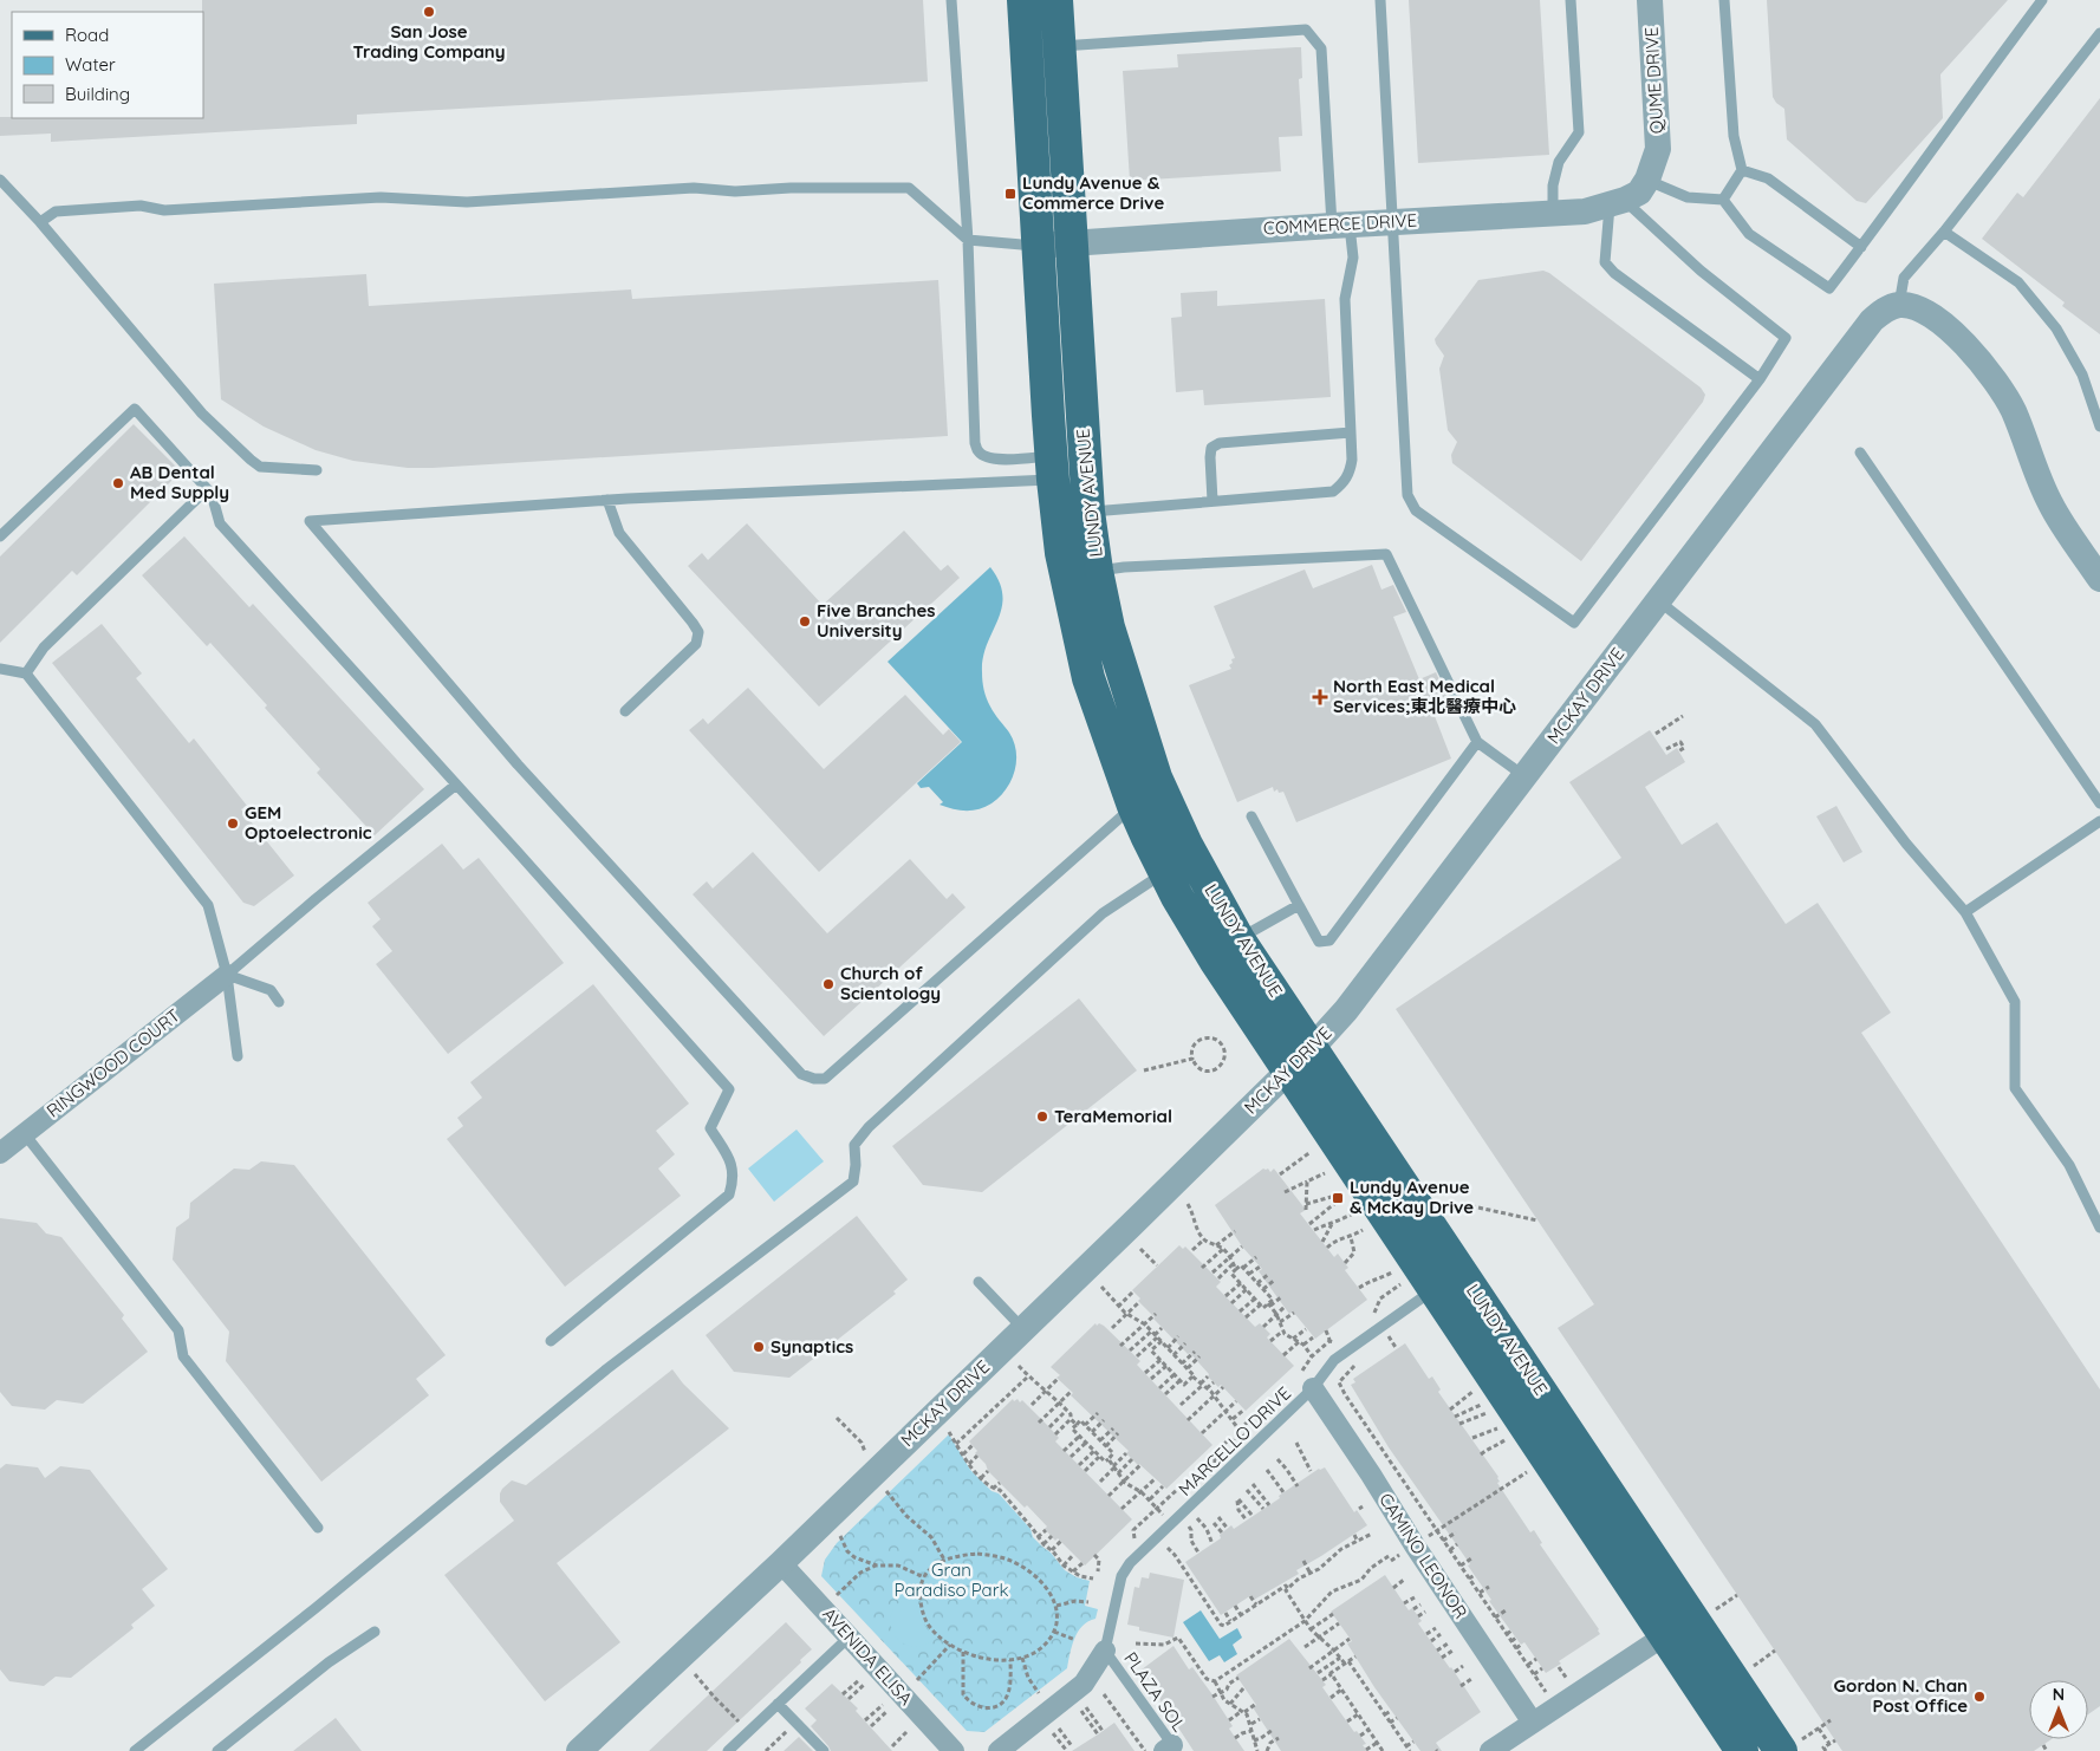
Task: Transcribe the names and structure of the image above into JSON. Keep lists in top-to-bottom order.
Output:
{
  "streets": {
    "main road": ["LUNDY AVENUE"],
    "street": [
      "QUME DRIVE",
      "COMMERCE DRIVE",
      "MCKAY DRIVE",
      "RINGWOOD COURT",
      "CAMINO LEONOR",
      "AVENIDA ELISA"
    ],
    "lane": ["MARCELLO DRIVE", "PLAZA SOL"]
  },
  "crossings": [
    ["QUME DRIVE", "COMMERCE DRIVE"],
    ["COMMERCE DRIVE", "LUNDY AVENUE"],
    ["LUNDY AVENUE", "MCKAY DRIVE"],
    ["LUNDY AVENUE", "MARCELLO DRIVE"],
    ["MCKAY DRIVE", "AVENIDA ELISA"],
    ["MARCELLO DRIVE", "CAMINO LEONOR"],
    ["MARCELLO DRIVE", "PLAZA SOL"]
  ],
  "parks": ["Gran Paradiso Park"],
  "places": {
    "other": [
      "San Jose Trading Company",
      "AB Dental Med Supply",
      "Five Branches University",
      "GEM Optoelectronic",
      "Church of Scientology",
      "TeraMemorial",
      "Synaptics",
      "Gordon N. Chan Post Office"
    ],
    "transit": ["Lundy Avenue & Commerce Drive", "Lundy Avenue & McKay Drive"],
    "health": ["North East Medical Services;東北醫療中心"]
  },
  "legend": ["Road", "Water", "Building"],
  "north": "top"
}
